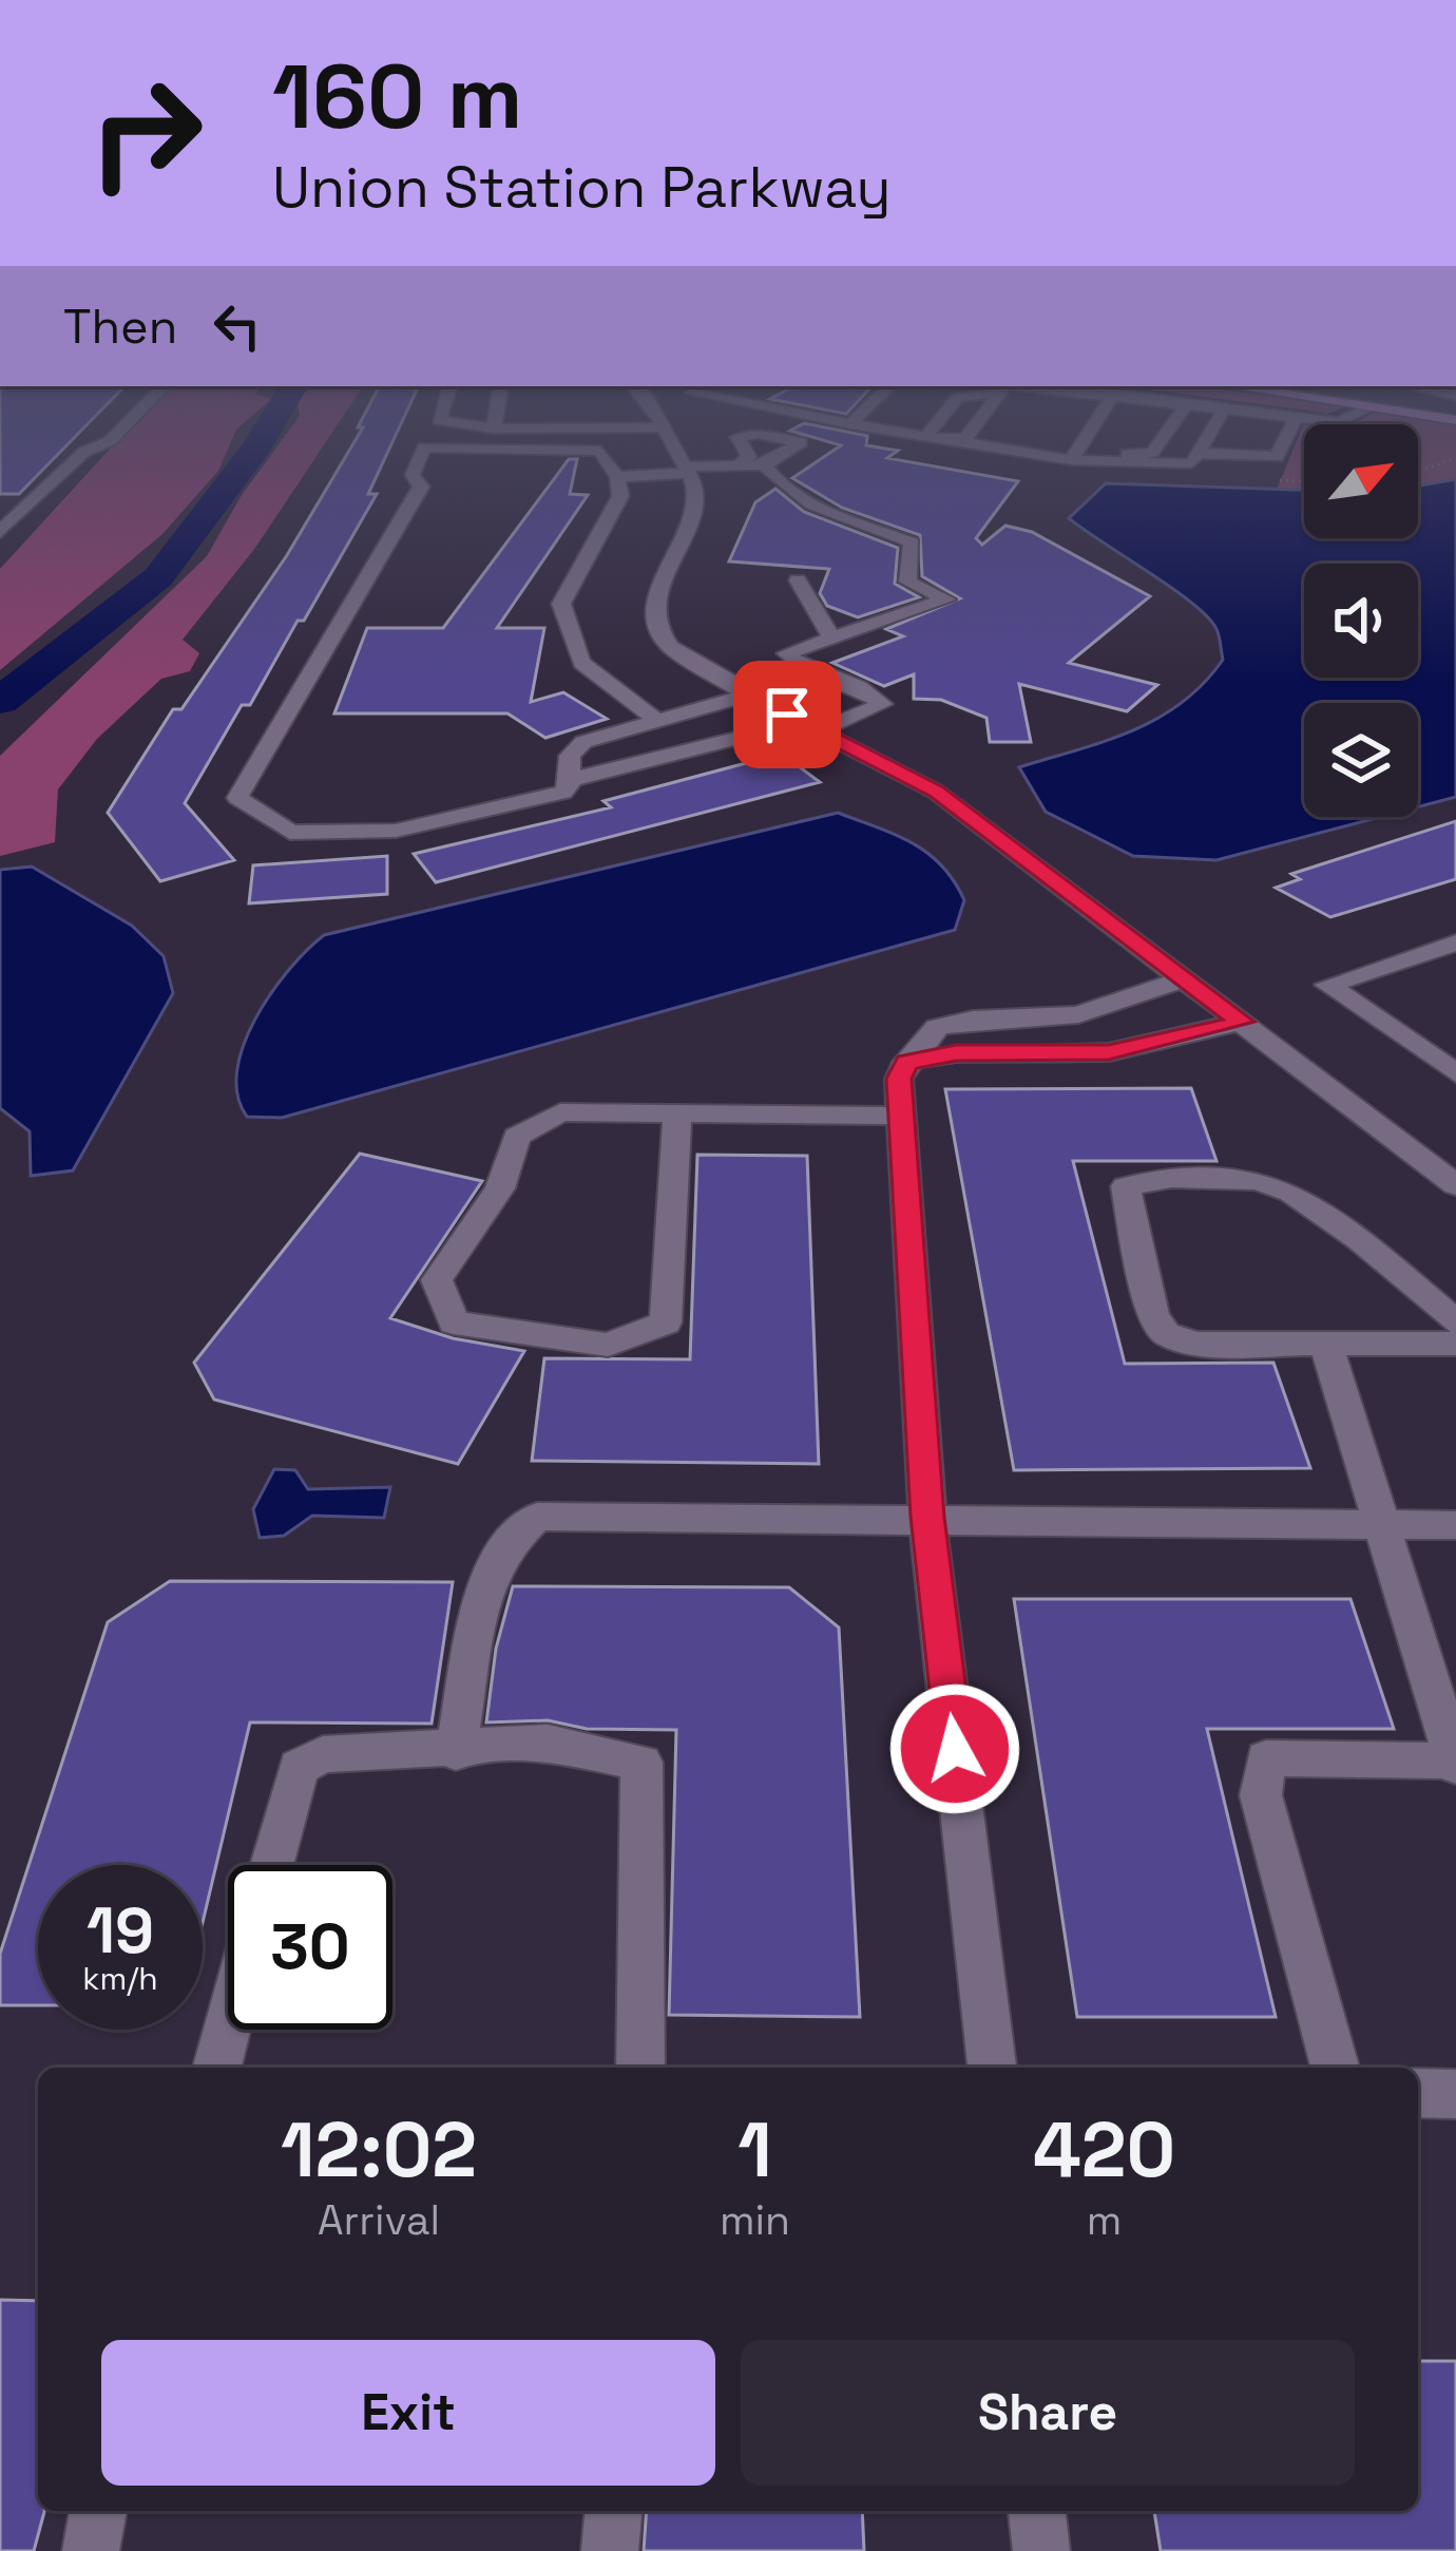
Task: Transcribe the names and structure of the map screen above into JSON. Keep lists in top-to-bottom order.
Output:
{
  "north": "top right",
  "page": {
    "turn": ["160 m", "Union Station Parkway"],
    "then": "Then",
    "speed": "19 km/h",
    "limit": "30",
    "eta": [
      "12:02",
      "Arrival",
      "1",
      "min",
      "420",
      "m"
    ],
    "buttons": ["Exit", "Share"]
  }
}
